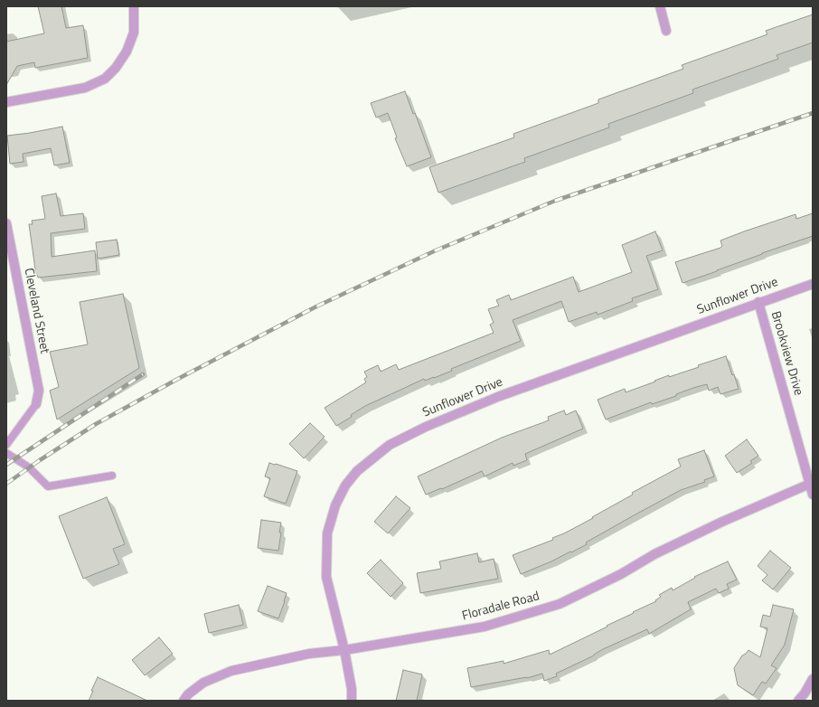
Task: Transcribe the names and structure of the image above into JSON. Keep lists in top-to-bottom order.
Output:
{
  "streets": {
    "street": [
      "Sunflower Drive",
      "Cleveland Street",
      "Brookview Drive",
      "Floradale Road"
    ]
  },
  "crossings": [
    ["Sunflower Drive", "Brookview Drive"],
    ["Sunflower Drive", "Floradale Road"],
    ["Brookview Drive", "Floradale Road"]
  ]
}
